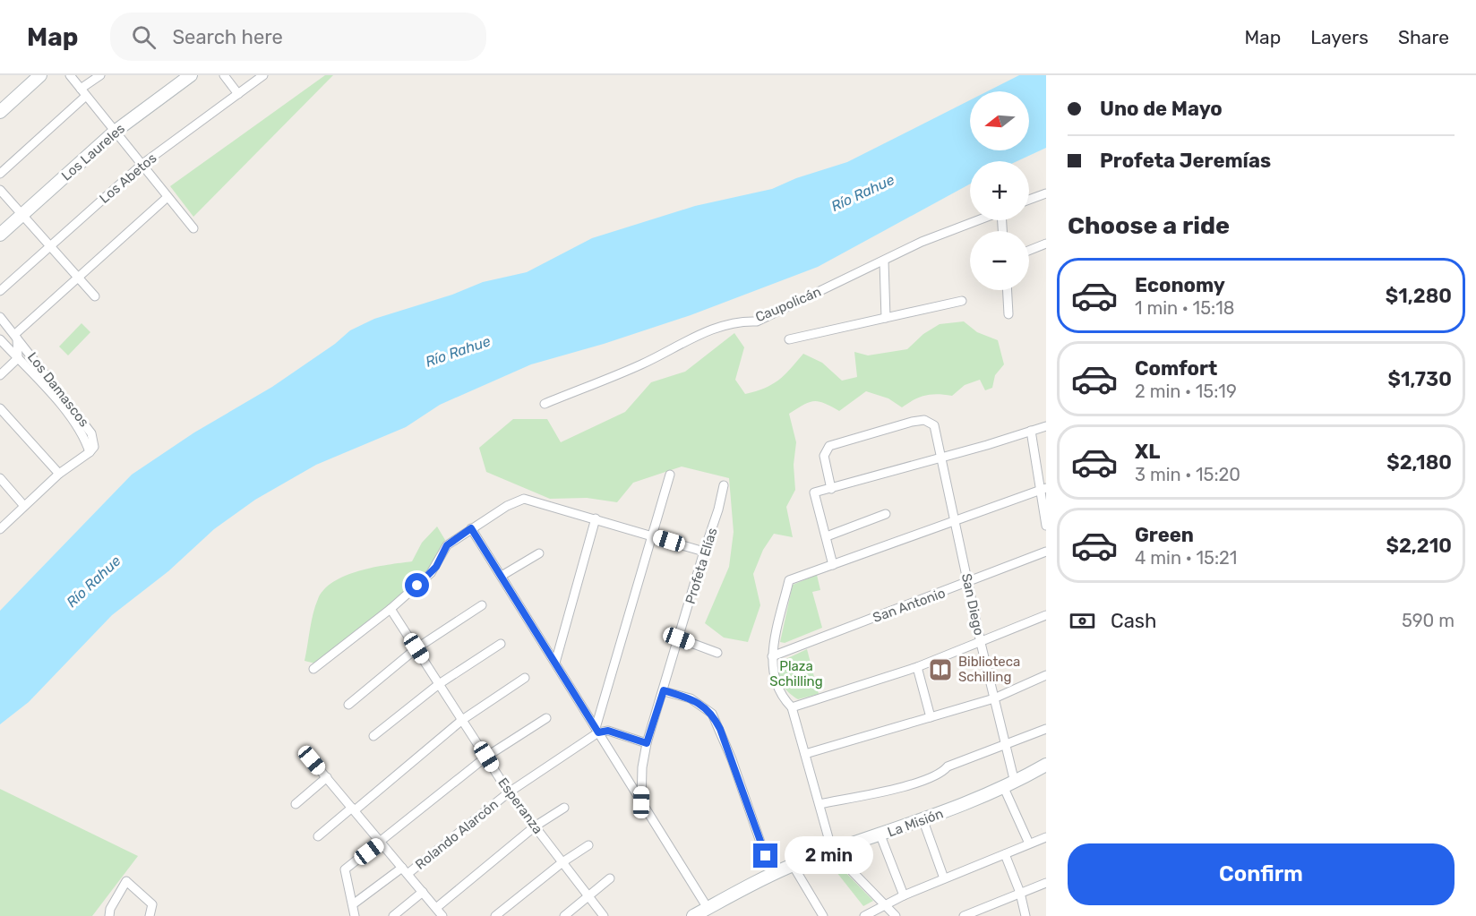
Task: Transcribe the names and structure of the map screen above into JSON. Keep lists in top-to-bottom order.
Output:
{
  "streets": {
    "street": [
      "Los Laureles",
      "Los Abetos",
      "Caupolicán",
      "Los Damascos",
      "Profeta Elías",
      "San Diego",
      "San Antonio",
      "Esperanza",
      "La Misión",
      "Rolando Alarcón"
    ]
  },
  "crossings": [
    ["San Diego", "San Antonio"],
    ["San Diego", "La Misión"],
    ["Esperanza", "Rolando Alarcón"]
  ],
  "water": ["Río Rahue"],
  "parks": ["Plaza Schilling"],
  "places": {
    "library": ["Biblioteca Schilling"]
  },
  "north": "left",
  "page": {
    "header": "Map",
    "search": "Search here",
    "nav": ["Map", "Layers", "Share"],
    "banner": ["Uno de Mayo", "Profeta Jeremías"],
    "map_buttons": ["+", "−"],
    "heading": "Choose a ride",
    "list": [
      {
        "name": "Economy",
        "note": "1 min · 15:18",
        "value": "$1,280"
      },
      {
        "name": "Comfort",
        "note": "2 min · 15:19",
        "value": "$1,730"
      },
      {
        "name": "XL",
        "note": "3 min · 15:20",
        "value": "$2,180"
      },
      {
        "name": "Green",
        "note": "4 min · 15:21",
        "value": "$2,210"
      }
    ],
    "pay": ["Cash", "590 m"],
    "buttons": "Confirm",
    "bubble": "2 min"
  }
}
